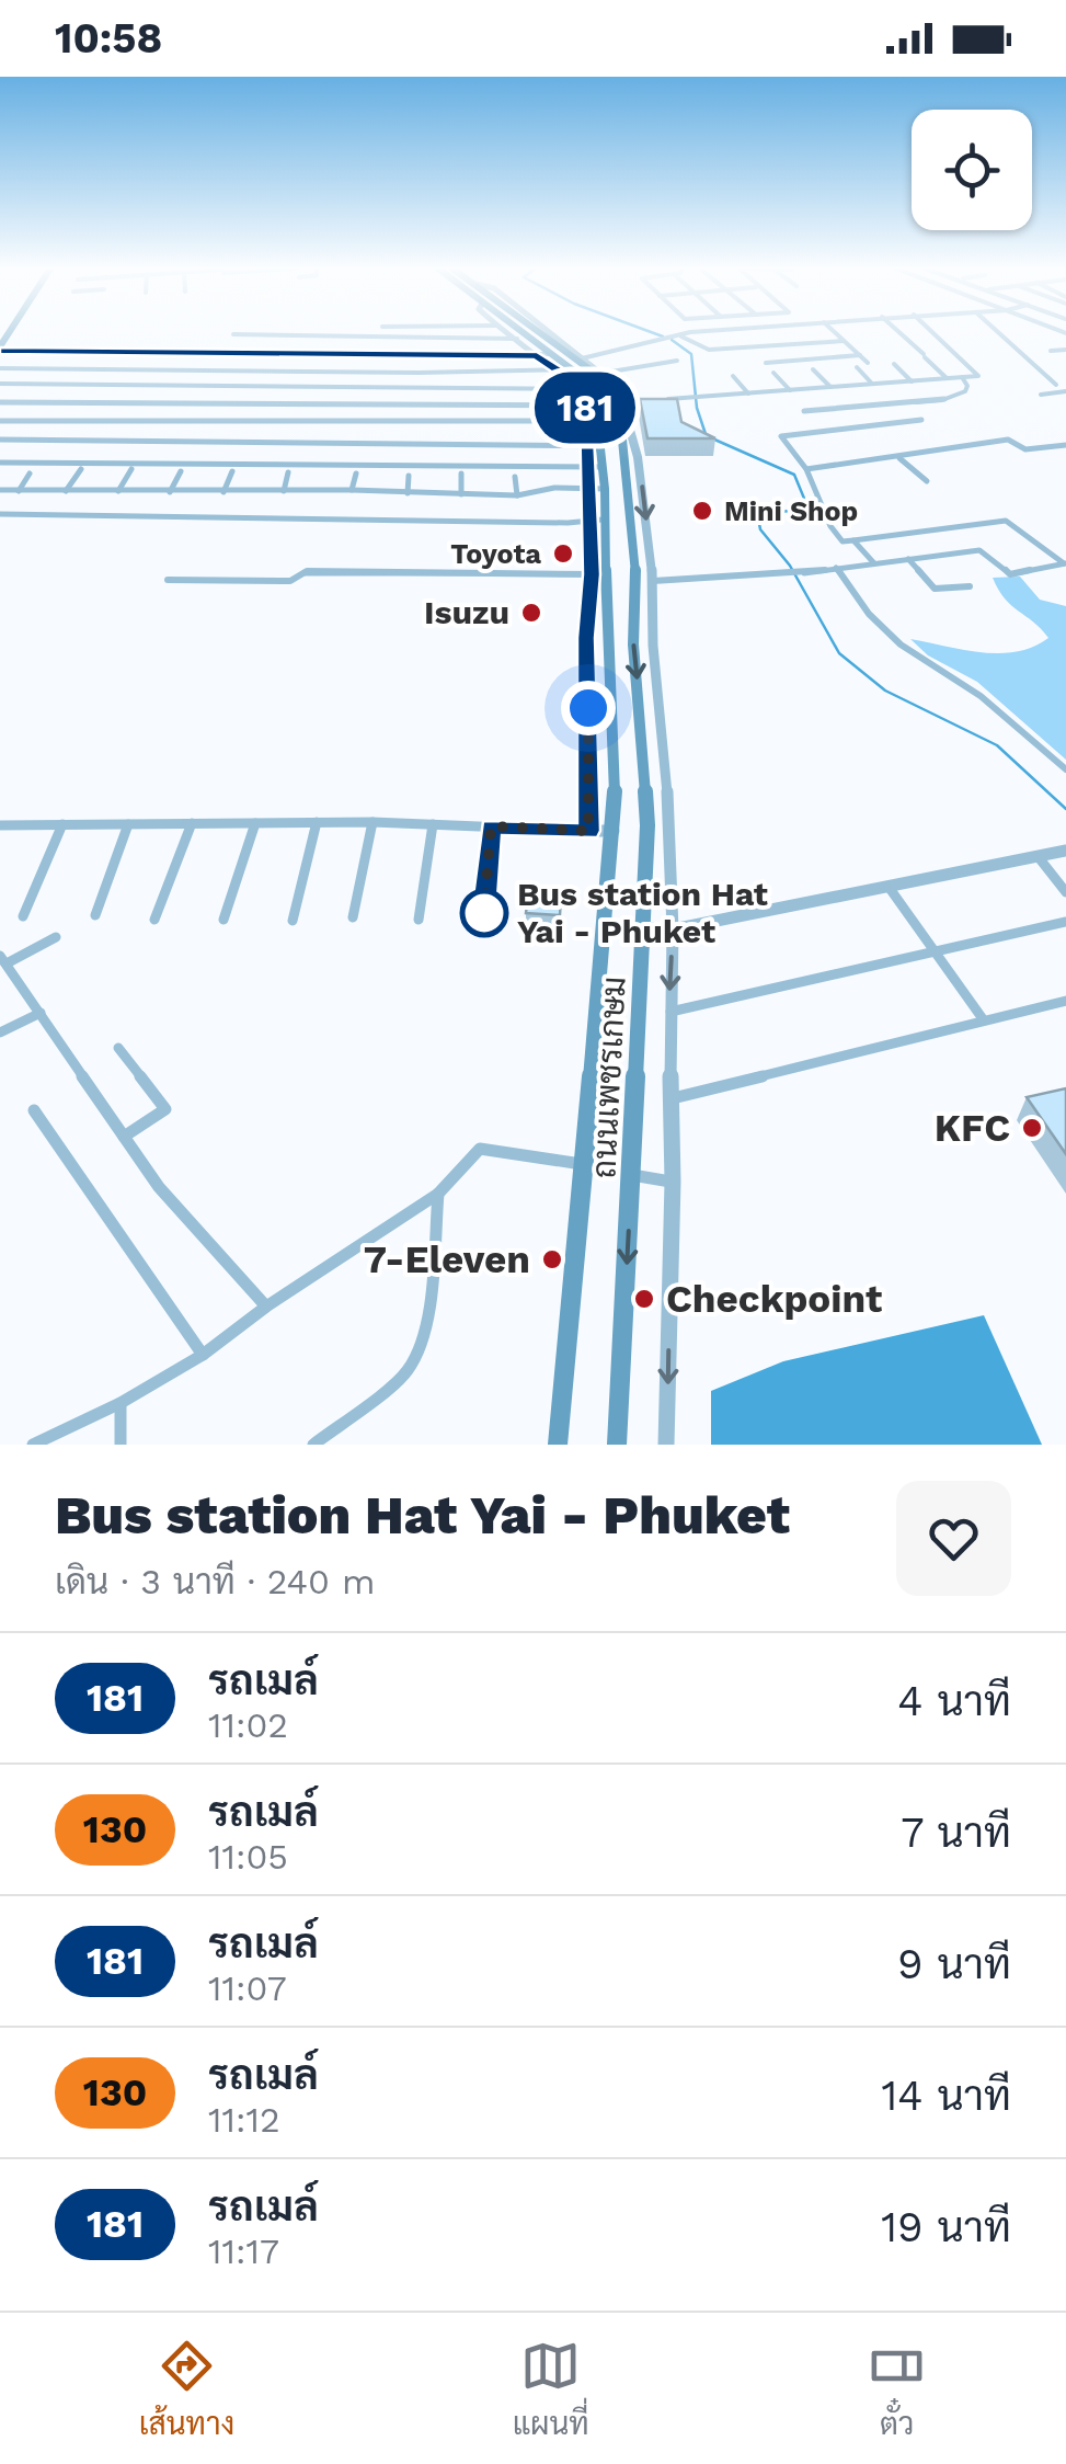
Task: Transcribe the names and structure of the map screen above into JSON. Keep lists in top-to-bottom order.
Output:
{
  "streets": {
    "main road": ["ถนนเพชรเกษม"]
  },
  "places": [
    "Mini Shop",
    "Toyota",
    "Isuzu",
    "Bus station Hat Yai - Phuket",
    "KFC",
    "7-Eleven",
    "Checkpoint"
  ],
  "lines": ["bus line 181"],
  "page": {
    "status": "10:58",
    "on_map": "181",
    "heading": ["Bus station Hat Yai - Phuket", "เดิน · 3 นาที · 240 m"],
    "list": [
      {
        "mark": "181",
        "name": "รถเมล์",
        "note": "11:02",
        "value": "4 นาที"
      },
      {
        "mark": "130",
        "name": "รถเมล์",
        "note": "11:05",
        "value": "7 นาที"
      },
      {
        "mark": "181",
        "name": "รถเมล์",
        "note": "11:07",
        "value": "9 นาที"
      },
      {
        "mark": "130",
        "name": "รถเมล์",
        "note": "11:12",
        "value": "14 นาที"
      },
      {
        "mark": "181",
        "name": "รถเมล์",
        "note": "11:17",
        "value": "19 นาที"
      }
    ],
    "tabs": ["เส้นทาง", "แผนที่", "ตั๋ว"]
  }
}
